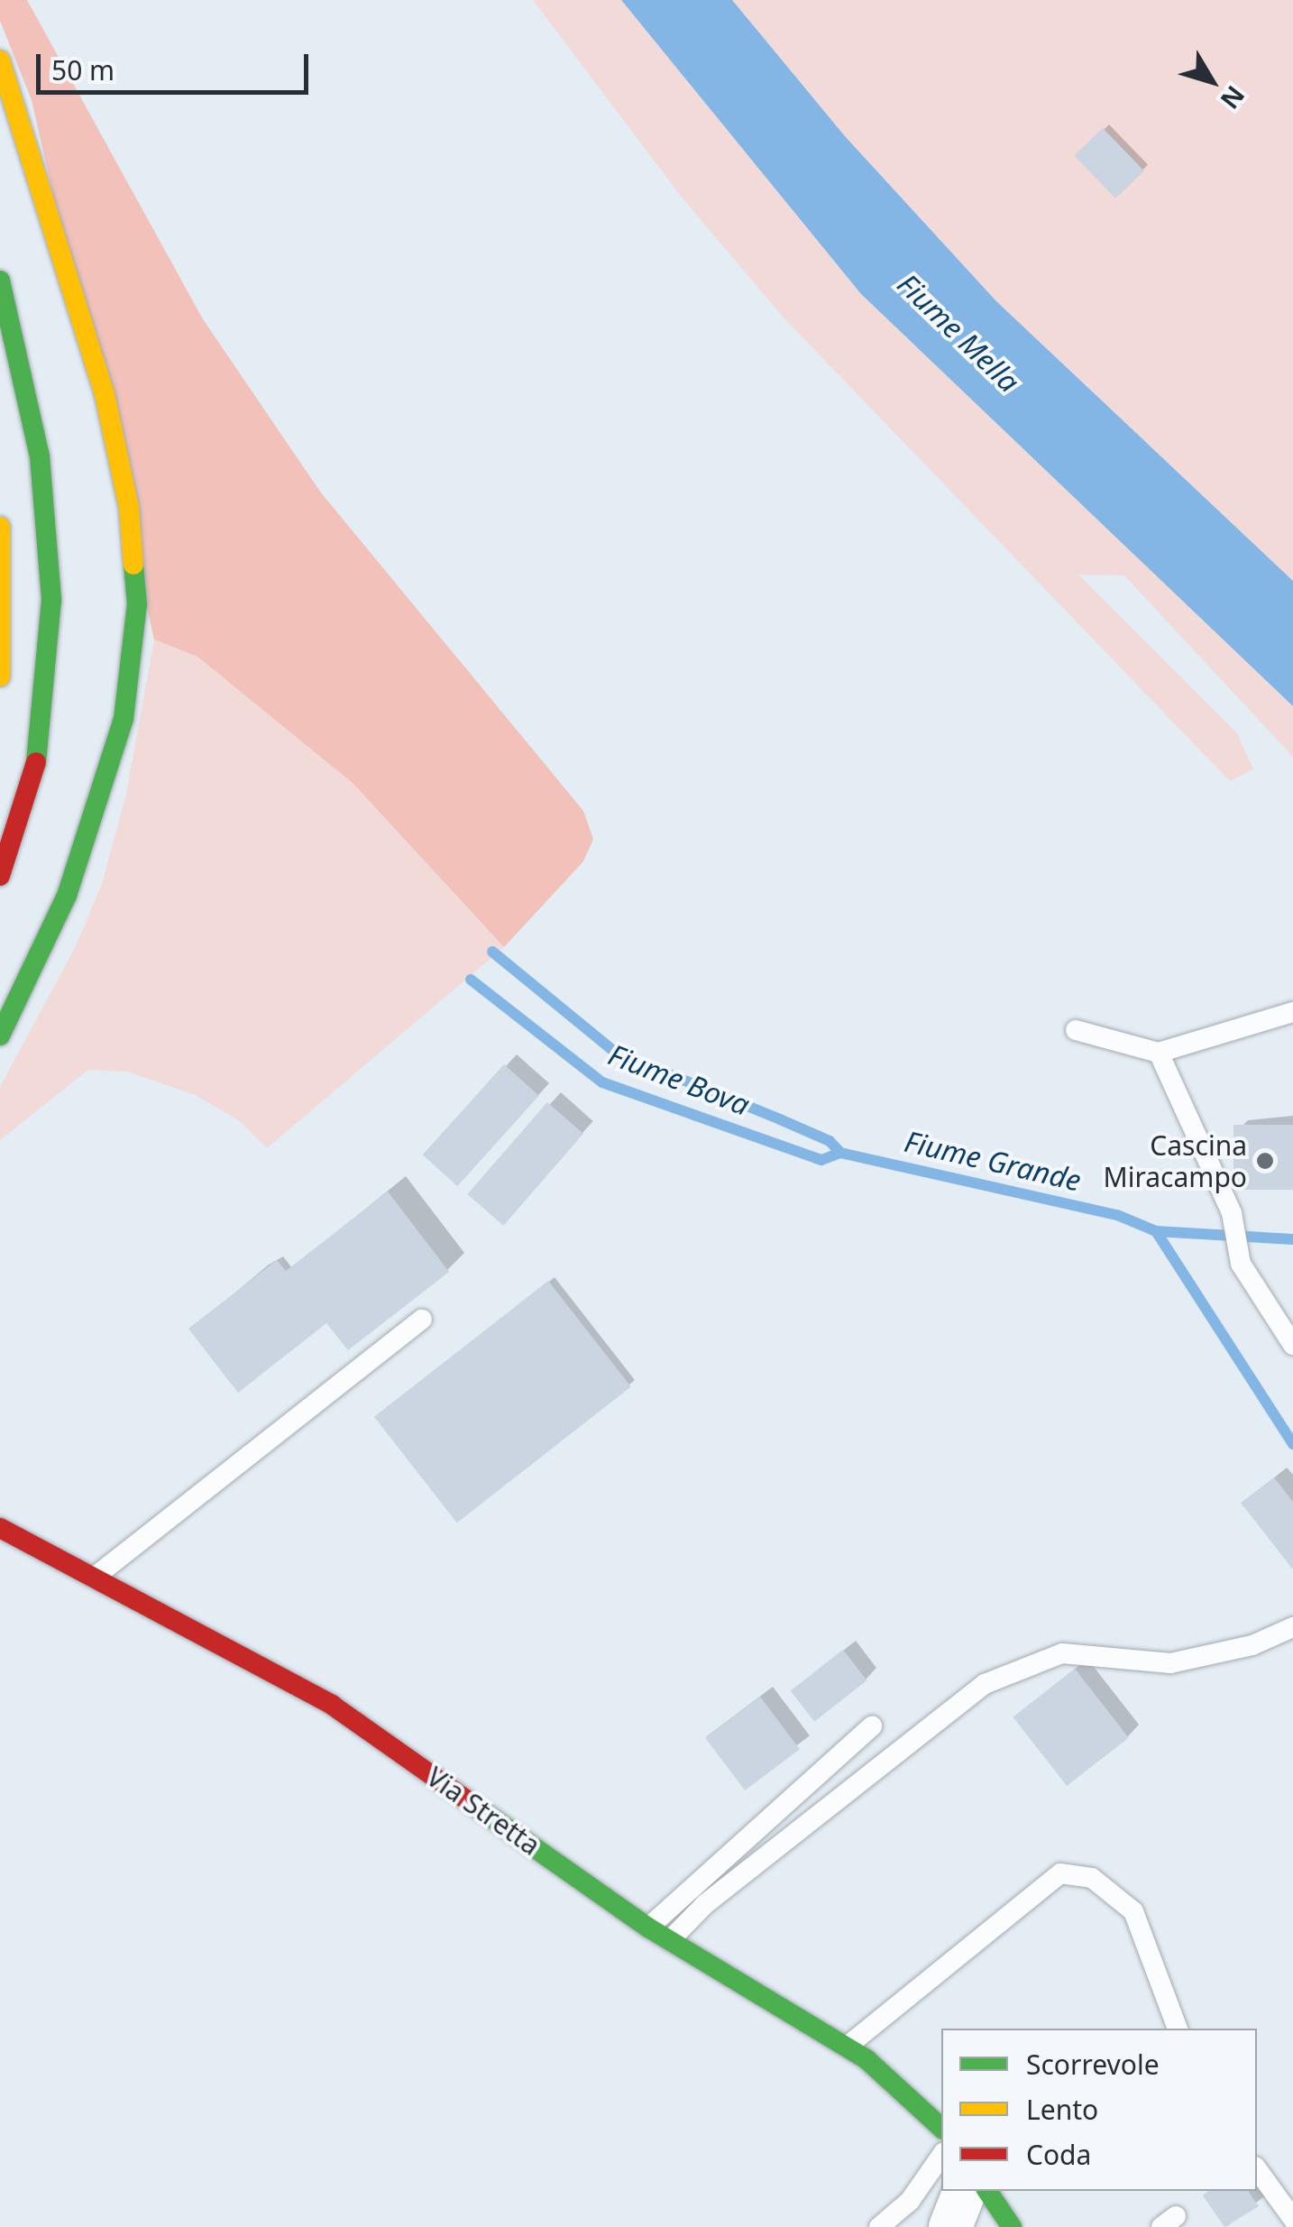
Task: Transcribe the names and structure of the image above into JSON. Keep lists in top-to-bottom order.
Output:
{
  "streets": {
    "main road": ["Via Stretta"]
  },
  "water": ["Fiume Mella", "Fiume Bova", "Fiume Grande"],
  "places": ["Cascina Miracampo"],
  "legend": ["Scorrevole", "Lento", "Coda"],
  "scale_bar": "50 m",
  "north": "bottom right"
}
